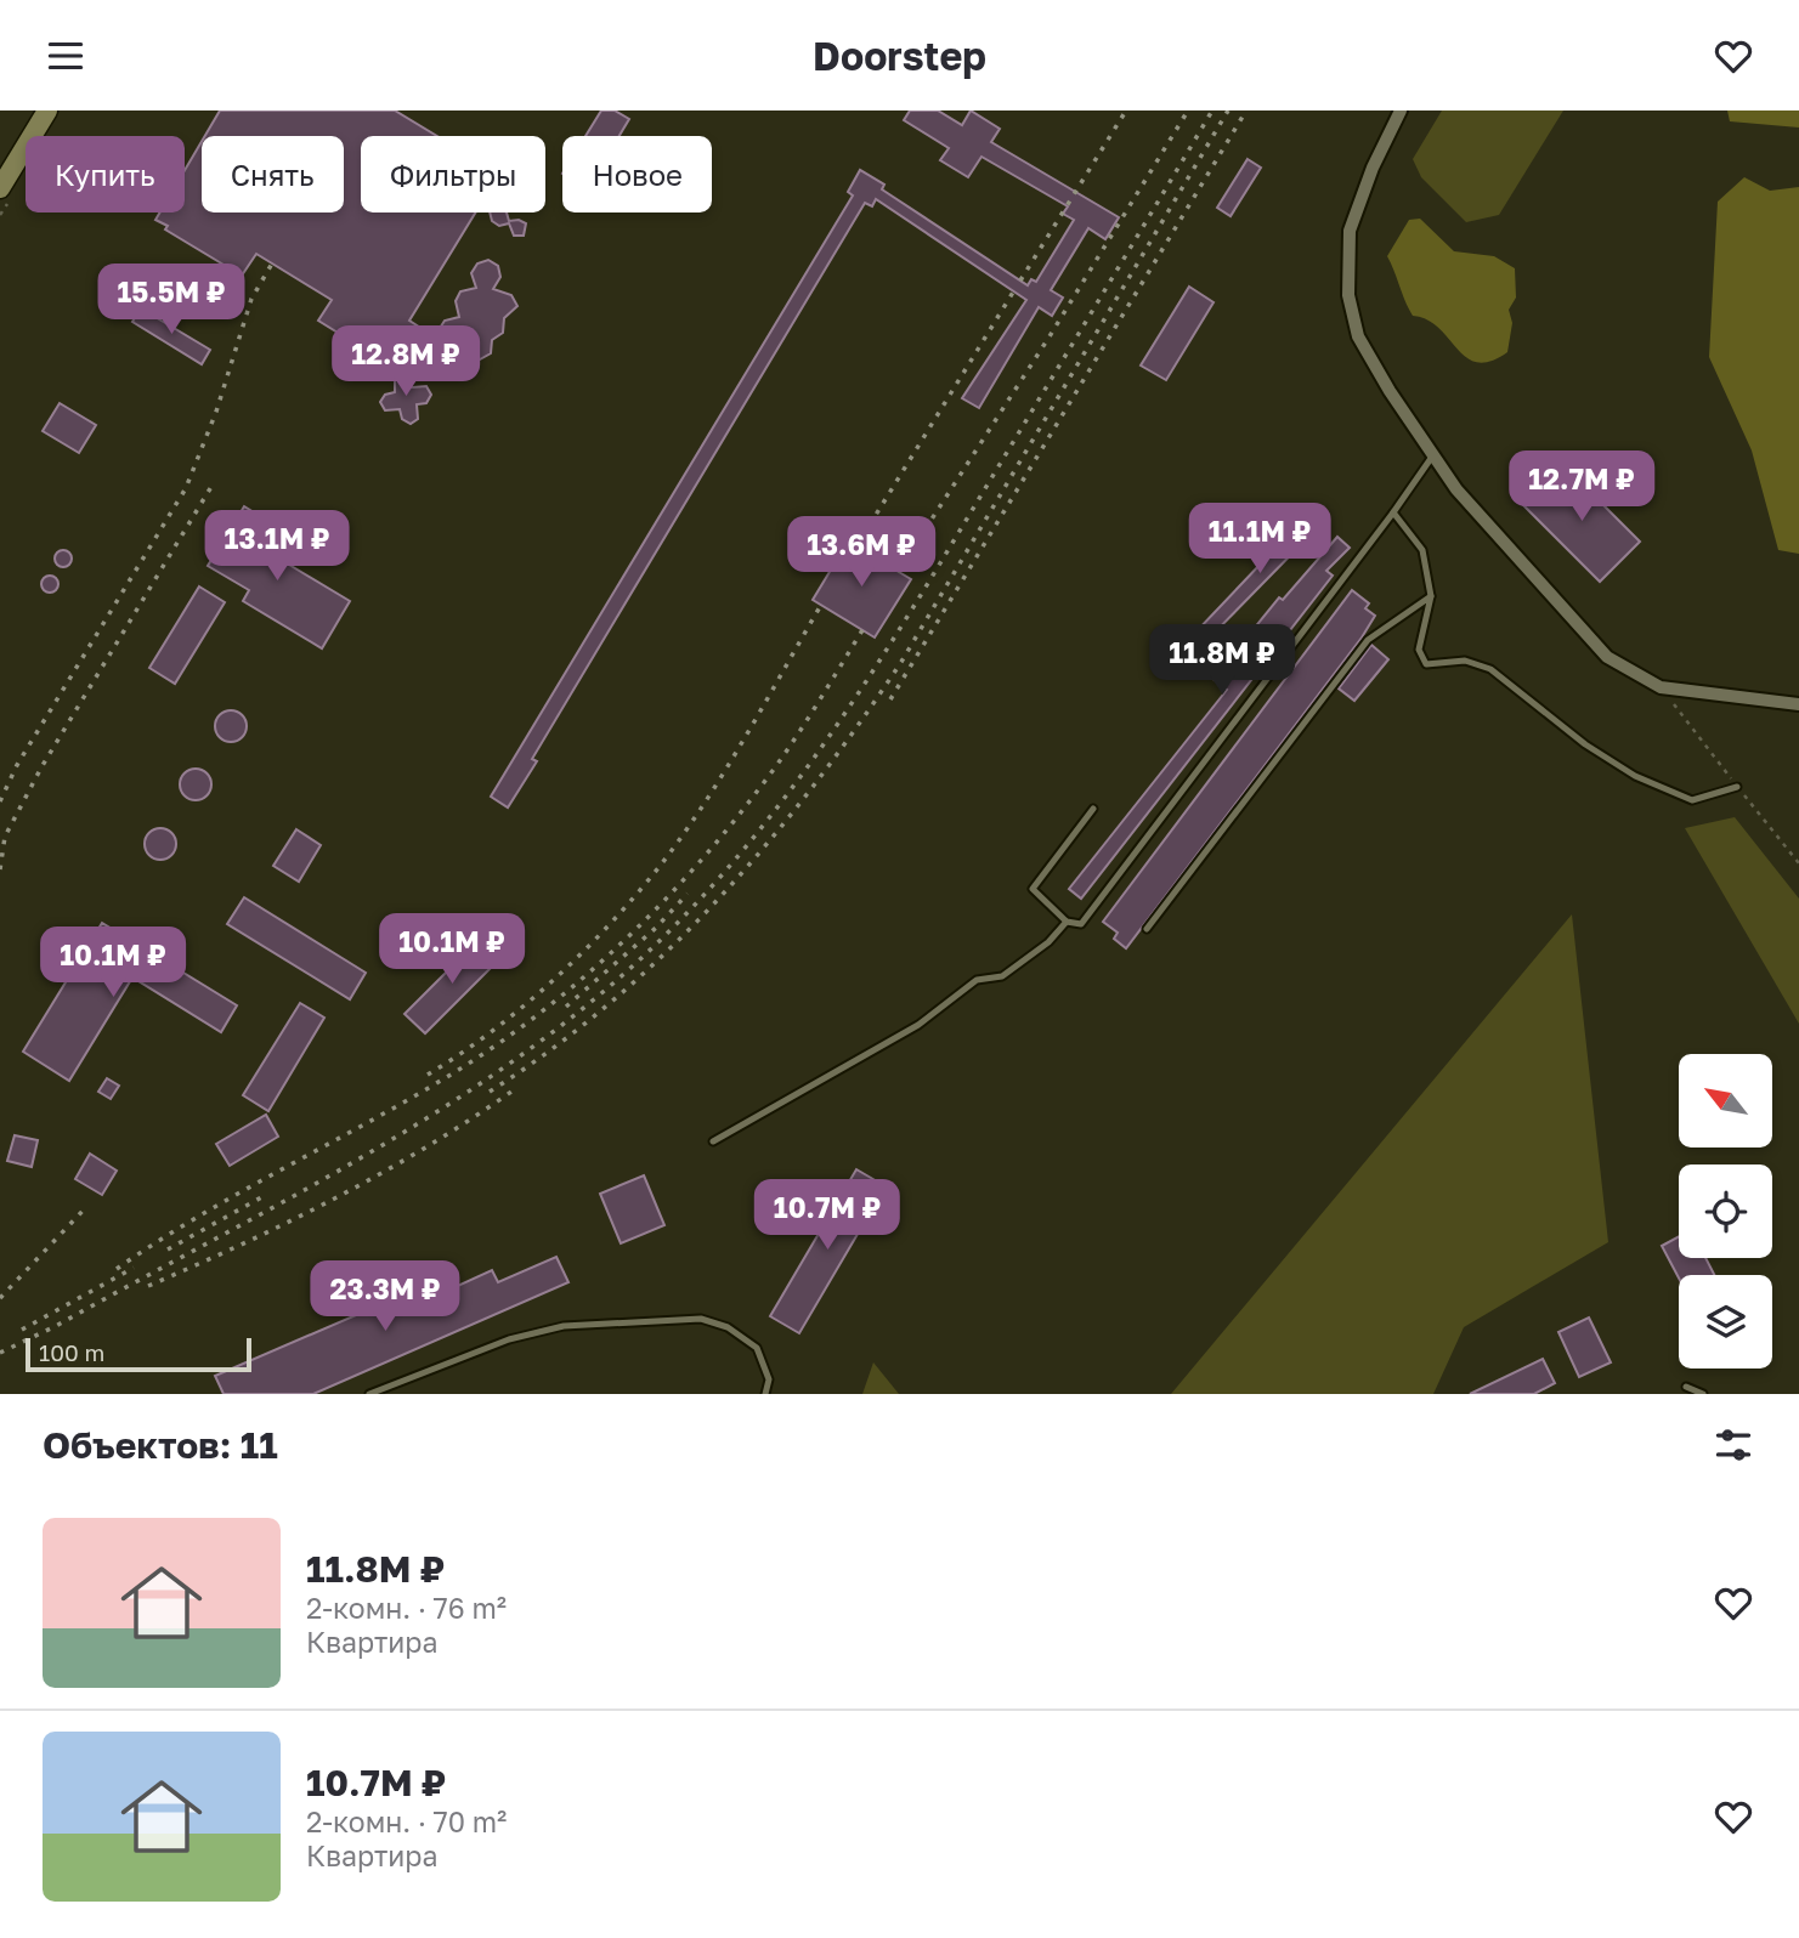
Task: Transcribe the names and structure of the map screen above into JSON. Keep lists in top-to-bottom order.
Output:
{
  "scale_bar": "100 m",
  "north": "top left",
  "page": {
    "header": "Doorstep",
    "chip": [
      "Купить",
      "Снять",
      "Фильтры",
      "Новое"
    ],
    "price": [
      "15.5M ₽",
      "12.8M ₽",
      "12.7M ₽",
      "11.1M ₽",
      "13.1M ₽",
      "13.6M ₽",
      "11.8M ₽",
      "10.1M ₽",
      "10.1M ₽",
      "10.7M ₽",
      "23.3M ₽"
    ],
    "scale": "100 m",
    "heading": "Объектов: 11",
    "list": [
      {
        "name": "11.8M ₽",
        "note": "2-комн. · 76 m² · Квартира"
      },
      {
        "name": "10.7M ₽",
        "note": "2-комн. · 70 m² · Квартира"
      }
    ]
  }
}
